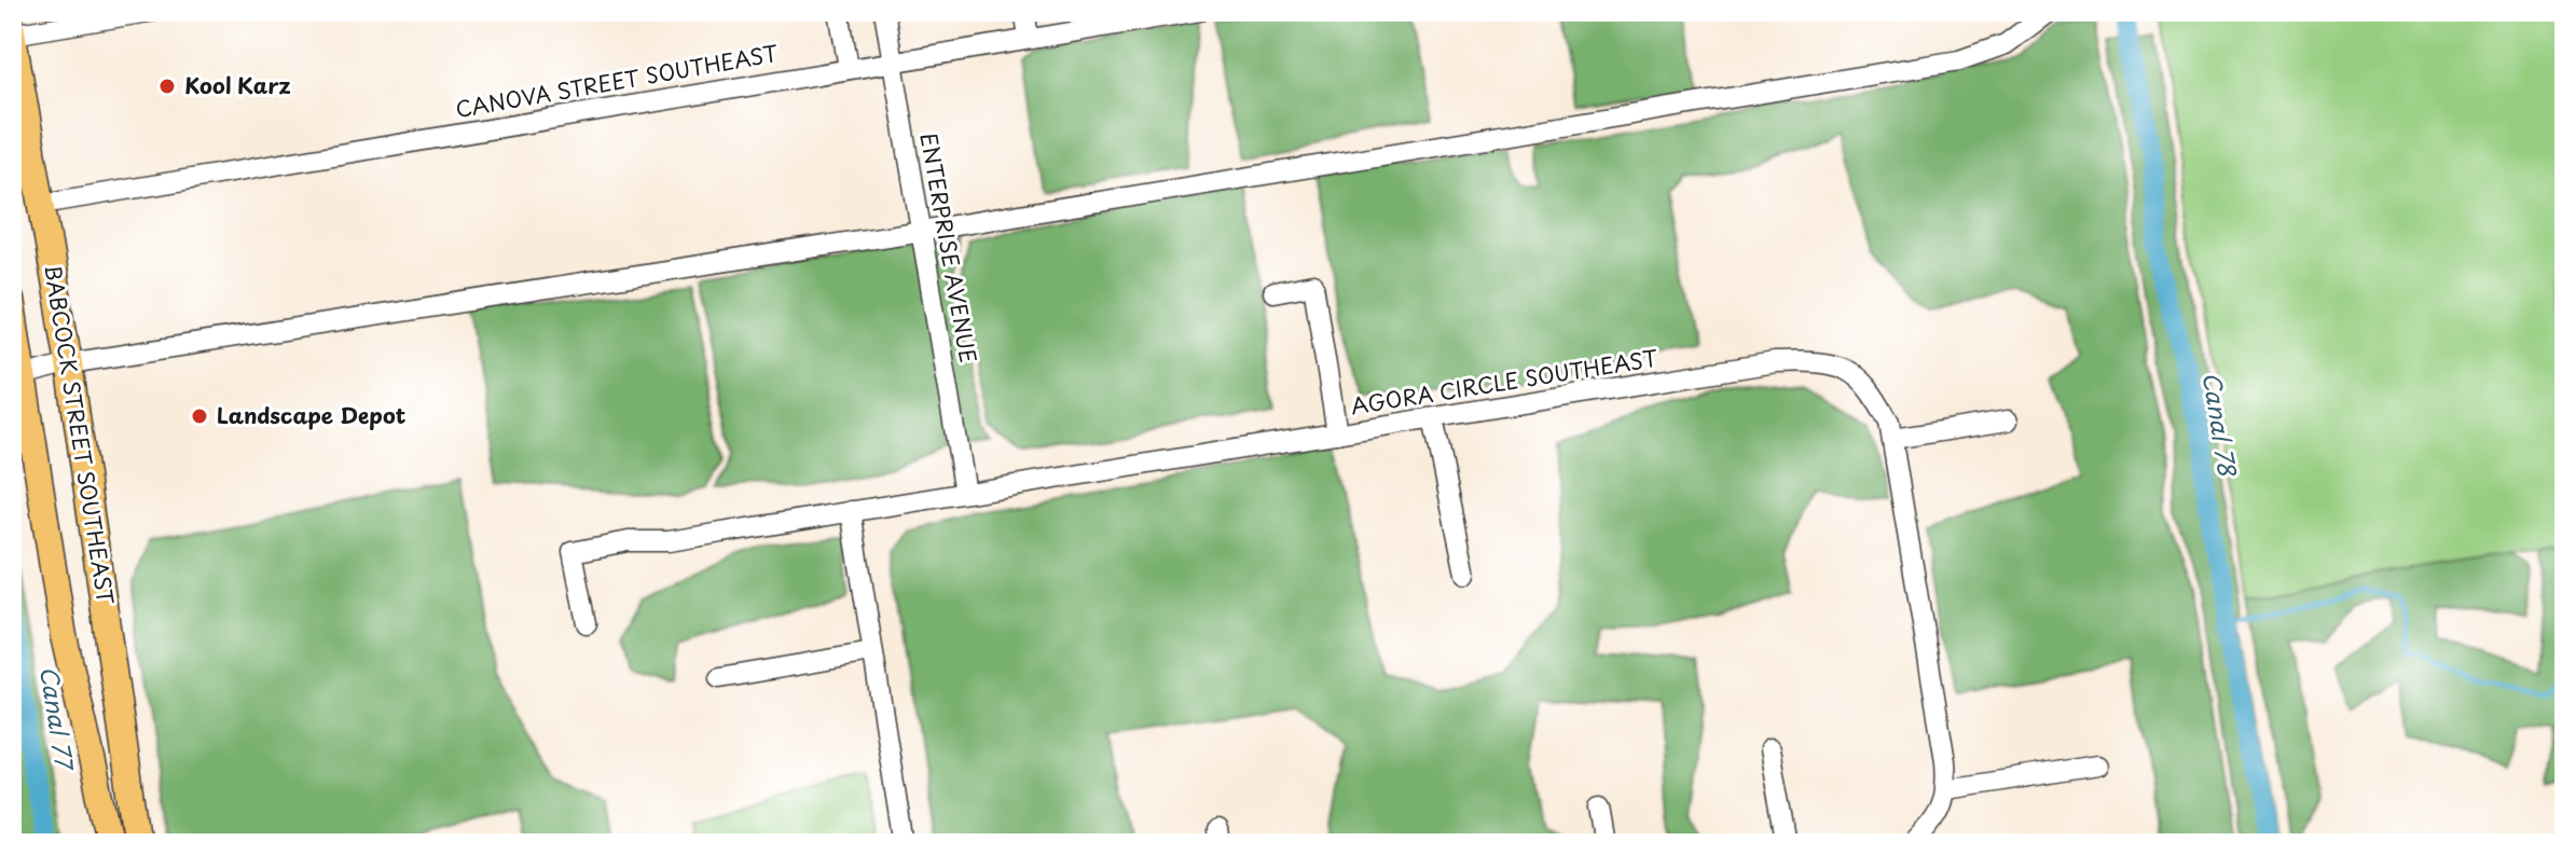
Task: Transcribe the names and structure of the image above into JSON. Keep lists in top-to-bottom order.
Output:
{
  "streets": {
    "main road": ["BABCOCK STREET SOUTHEAST"],
    "street": ["CANOVA STREET SOUTHEAST", "ENTERPRISE AVENUE", "AGORA CIRCLE SOUTHEAST"]
  },
  "crossings": [
    ["CANOVA STREET SOUTHEAST", "ENTERPRISE AVENUE"],
    ["CANOVA STREET SOUTHEAST", "BABCOCK STREET SOUTHEAST"],
    ["ENTERPRISE AVENUE", "AGORA CIRCLE SOUTHEAST"]
  ],
  "water": ["Canal 78", "Canal 77"],
  "places": ["Kool Karz", "Landscape Depot"]
}
